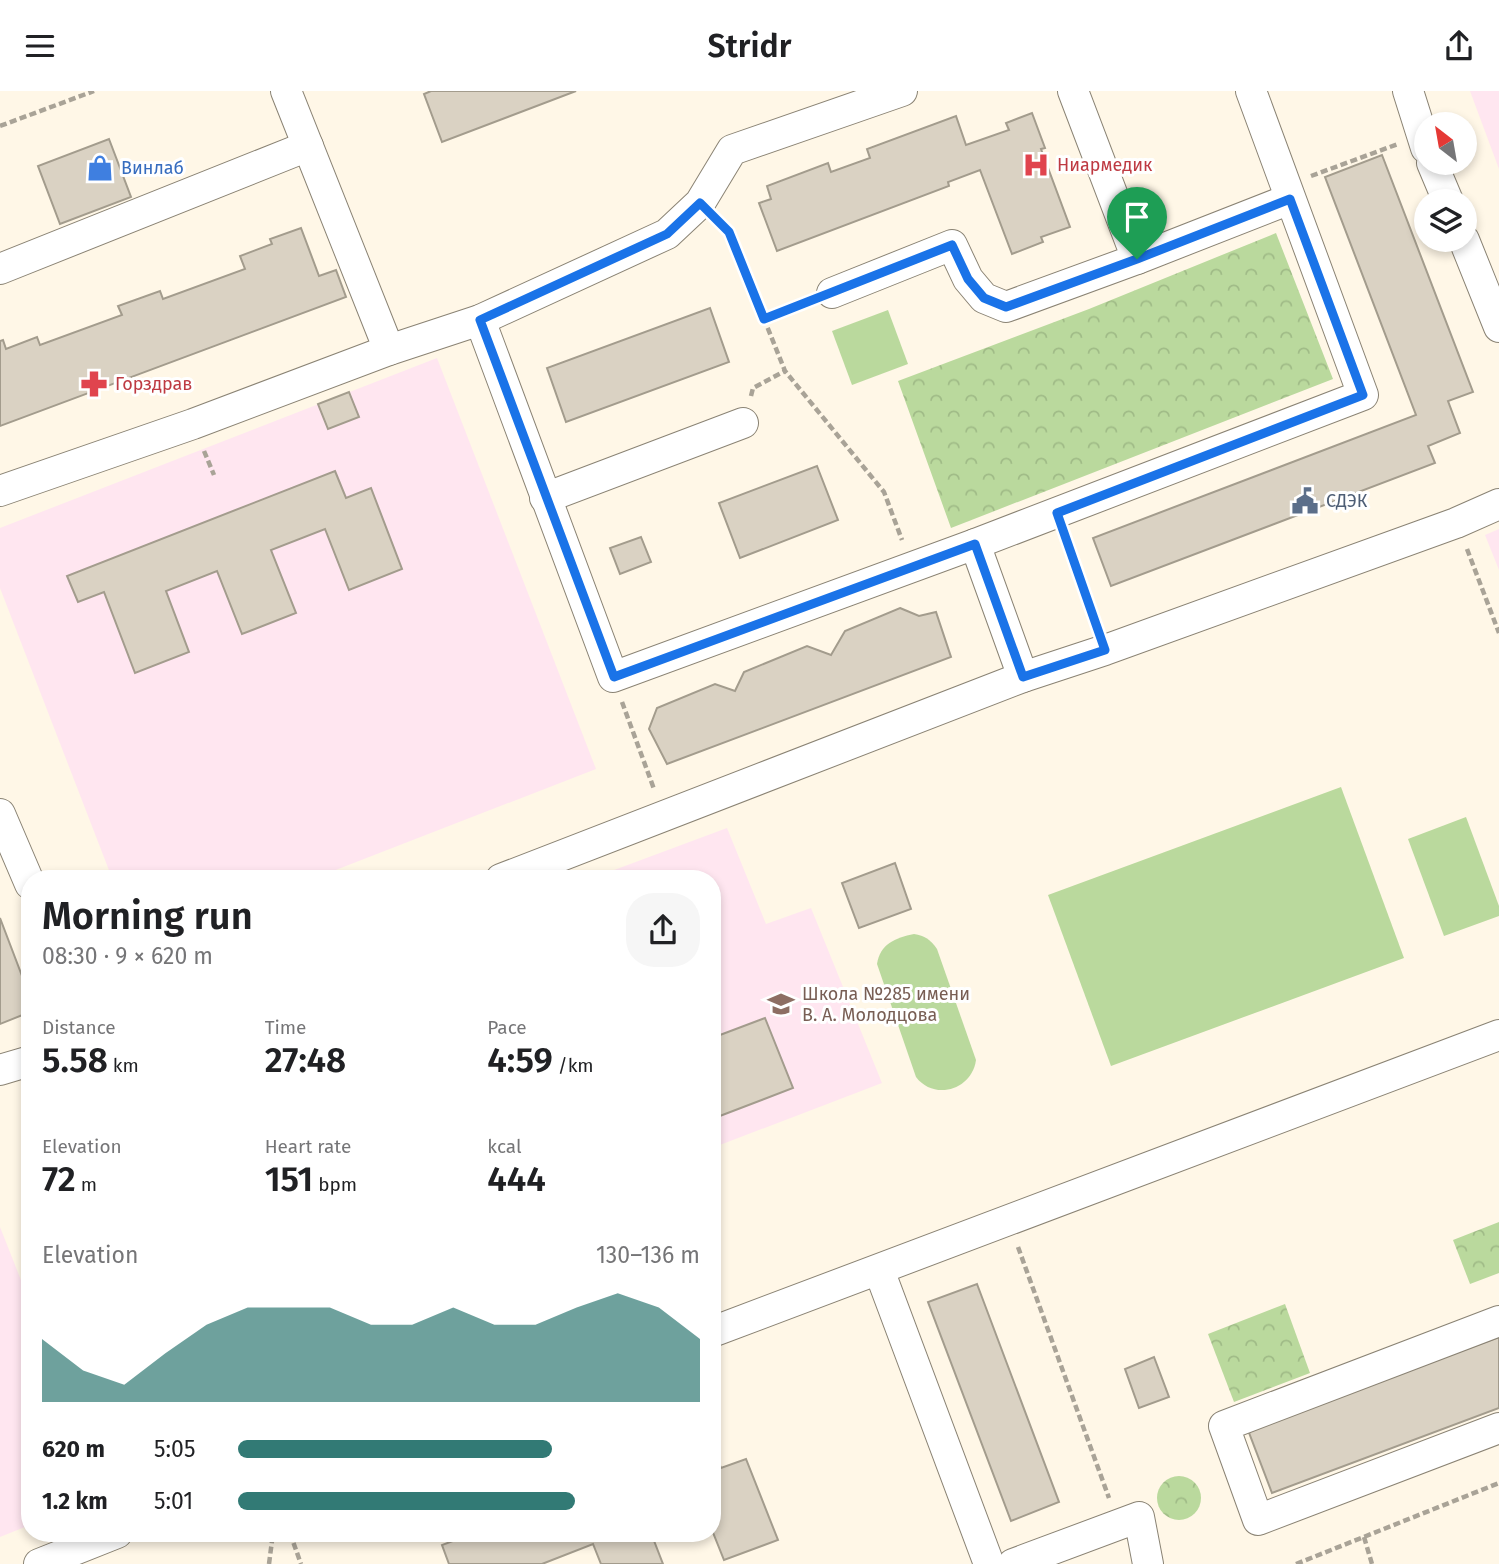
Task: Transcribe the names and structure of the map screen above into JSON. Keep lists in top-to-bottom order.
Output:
{
  "places": {
    "hospital": ["Ниармедик"],
    "shop": ["Винлаб"],
    "pharmacy": ["Горздрав"],
    "public building": ["СДЭК"],
    "school or university": ["Школа №285 имени В. А. Молодцова"]
  },
  "north": "top left",
  "page": {
    "header": "Stridr",
    "heading": ["Morning run", "08:30 · 9 × 620 m"],
    "stats": [
      ["Distance", "5.58 km"],
      ["Time", "27:48"],
      ["Pace", "4:59 /km"],
      ["Elevation", "72 m"],
      ["Heart rate", "151 bpm"],
      ["kcal", "444"]
    ],
    "chart": ["Elevation", "130–136 m"],
    "list": [
      {
        "name": "620 m",
        "note": "5:05"
      },
      {
        "name": "1.2 km",
        "note": "5:01"
      }
    ]
  }
}
